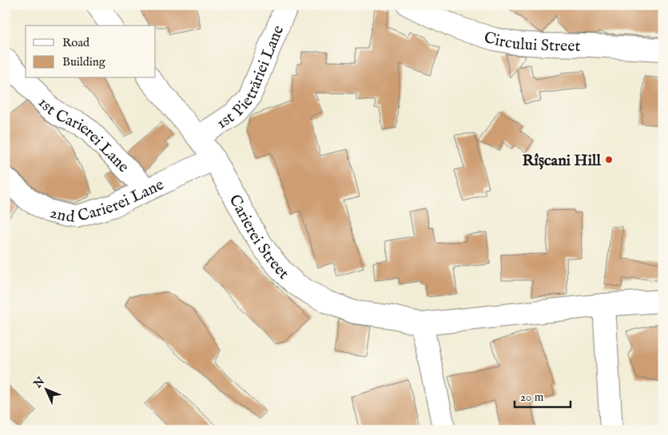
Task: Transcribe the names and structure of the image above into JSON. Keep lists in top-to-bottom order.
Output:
{
  "streets": {
    "street": [
      "Circului Street",
      "1st Pietrăriei Lane",
      "1st Carierei Lane",
      "2nd Carierei Lane",
      "Carierei Street"
    ]
  },
  "crossings": [
    ["1st Pietrăriei Lane", "Carierei Street"],
    ["1st Carierei Lane", "2nd Carierei Lane"],
    ["2nd Carierei Lane", "Carierei Street"]
  ],
  "places": ["Rîșcani Hill"],
  "legend": ["Road", "Building"],
  "scale_bar": "20 m",
  "north": "top left"
}
